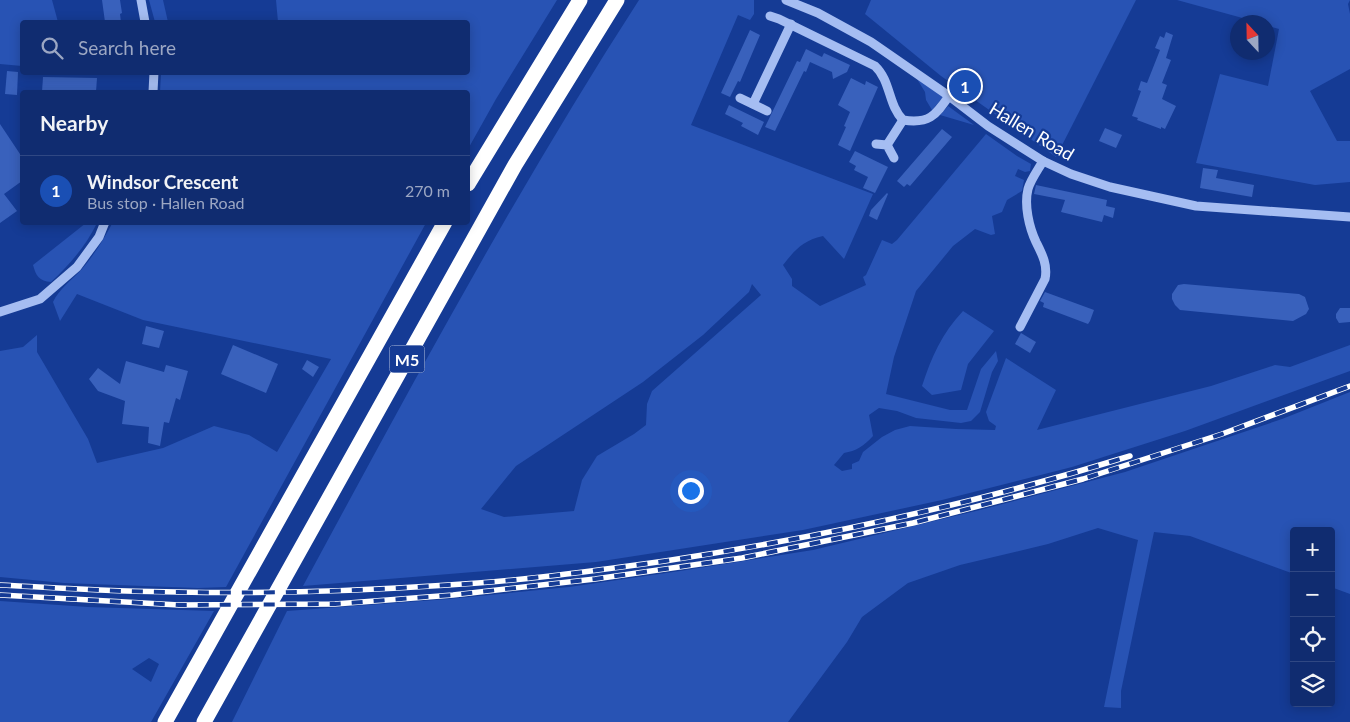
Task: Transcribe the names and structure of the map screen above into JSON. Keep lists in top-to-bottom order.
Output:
{
  "streets": {
    "highway": ["M5"],
    "street": ["Hallen Road"]
  },
  "north": "top",
  "page": {
    "search": "Search here",
    "pins": "1",
    "heading": "Nearby",
    "list": [
      {
        "mark": "1",
        "name": "Windsor Crescent",
        "note": "Bus stop · Hallen Road",
        "value": "270 m"
      }
    ],
    "map_buttons": ["+", "−"]
  }
}
